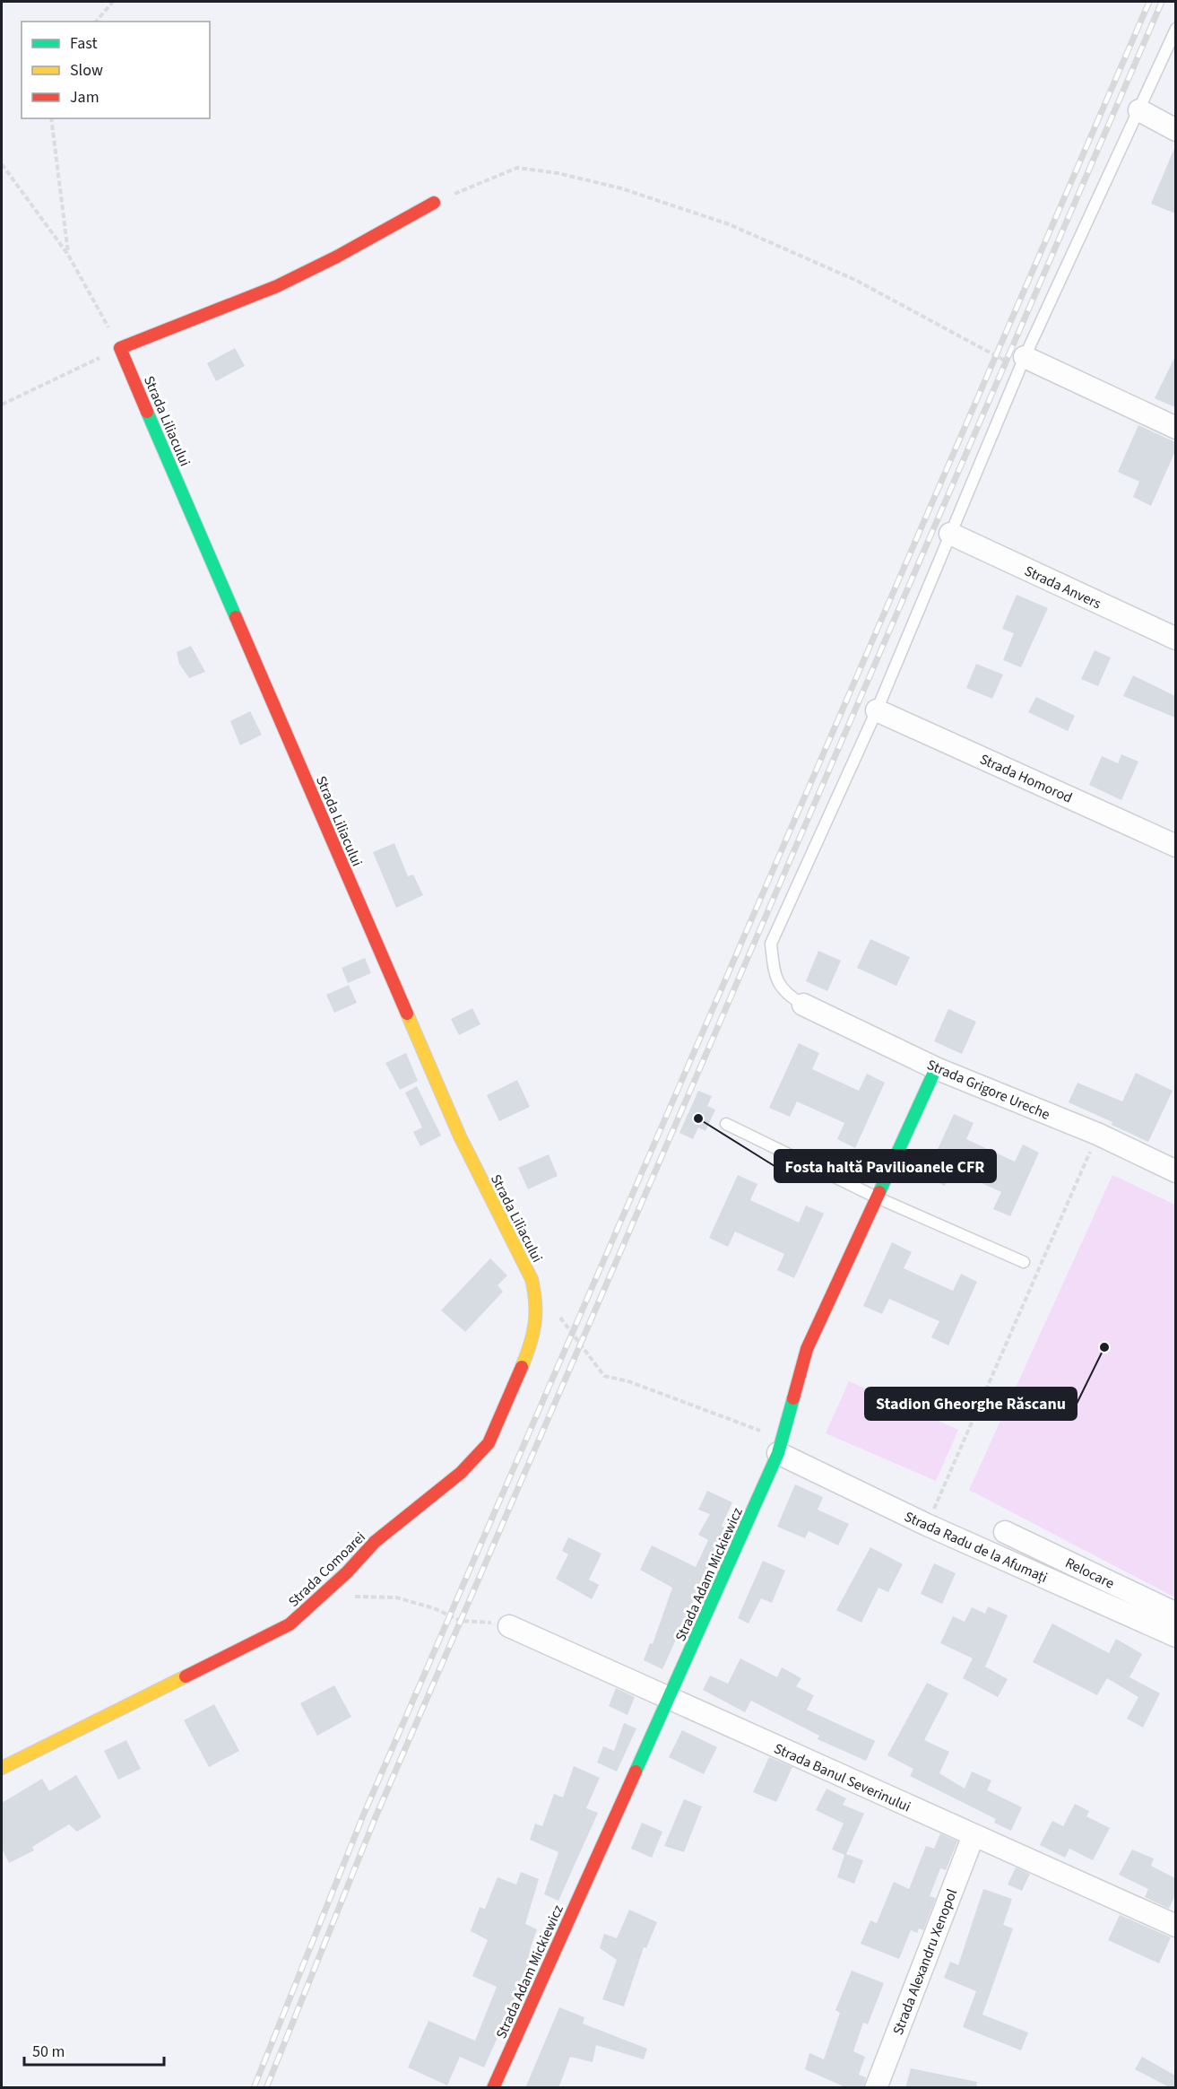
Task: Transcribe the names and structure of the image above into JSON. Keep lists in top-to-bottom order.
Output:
{
  "streets": {
    "street": [
      "Strada Liliacului",
      "Strada Anvers",
      "Strada Homorod",
      "Strada Grigore Ureche",
      "Strada Radu de la Afumați",
      "Strada Comoarei",
      "Relocare",
      "Strada Adam Mickiewicz",
      "Strada Banul Severinului",
      "Strada Alexandru Xenopol"
    ]
  },
  "crossings": [
    ["Strada Liliacului", "Strada Comoarei"],
    ["Strada Grigore Ureche", "Strada Adam Mickiewicz"],
    ["Strada Radu de la Afumați", "Strada Adam Mickiewicz"],
    ["Strada Adam Mickiewicz", "Strada Banul Severinului"],
    ["Strada Banul Severinului", "Strada Alexandru Xenopol"]
  ],
  "places": ["Fosta haltă Pavilioanele CFR", "Stadion Gheorghe Răscanu"],
  "legend": ["Fast", "Slow", "Jam"],
  "scale_bar": "50 m"
}
